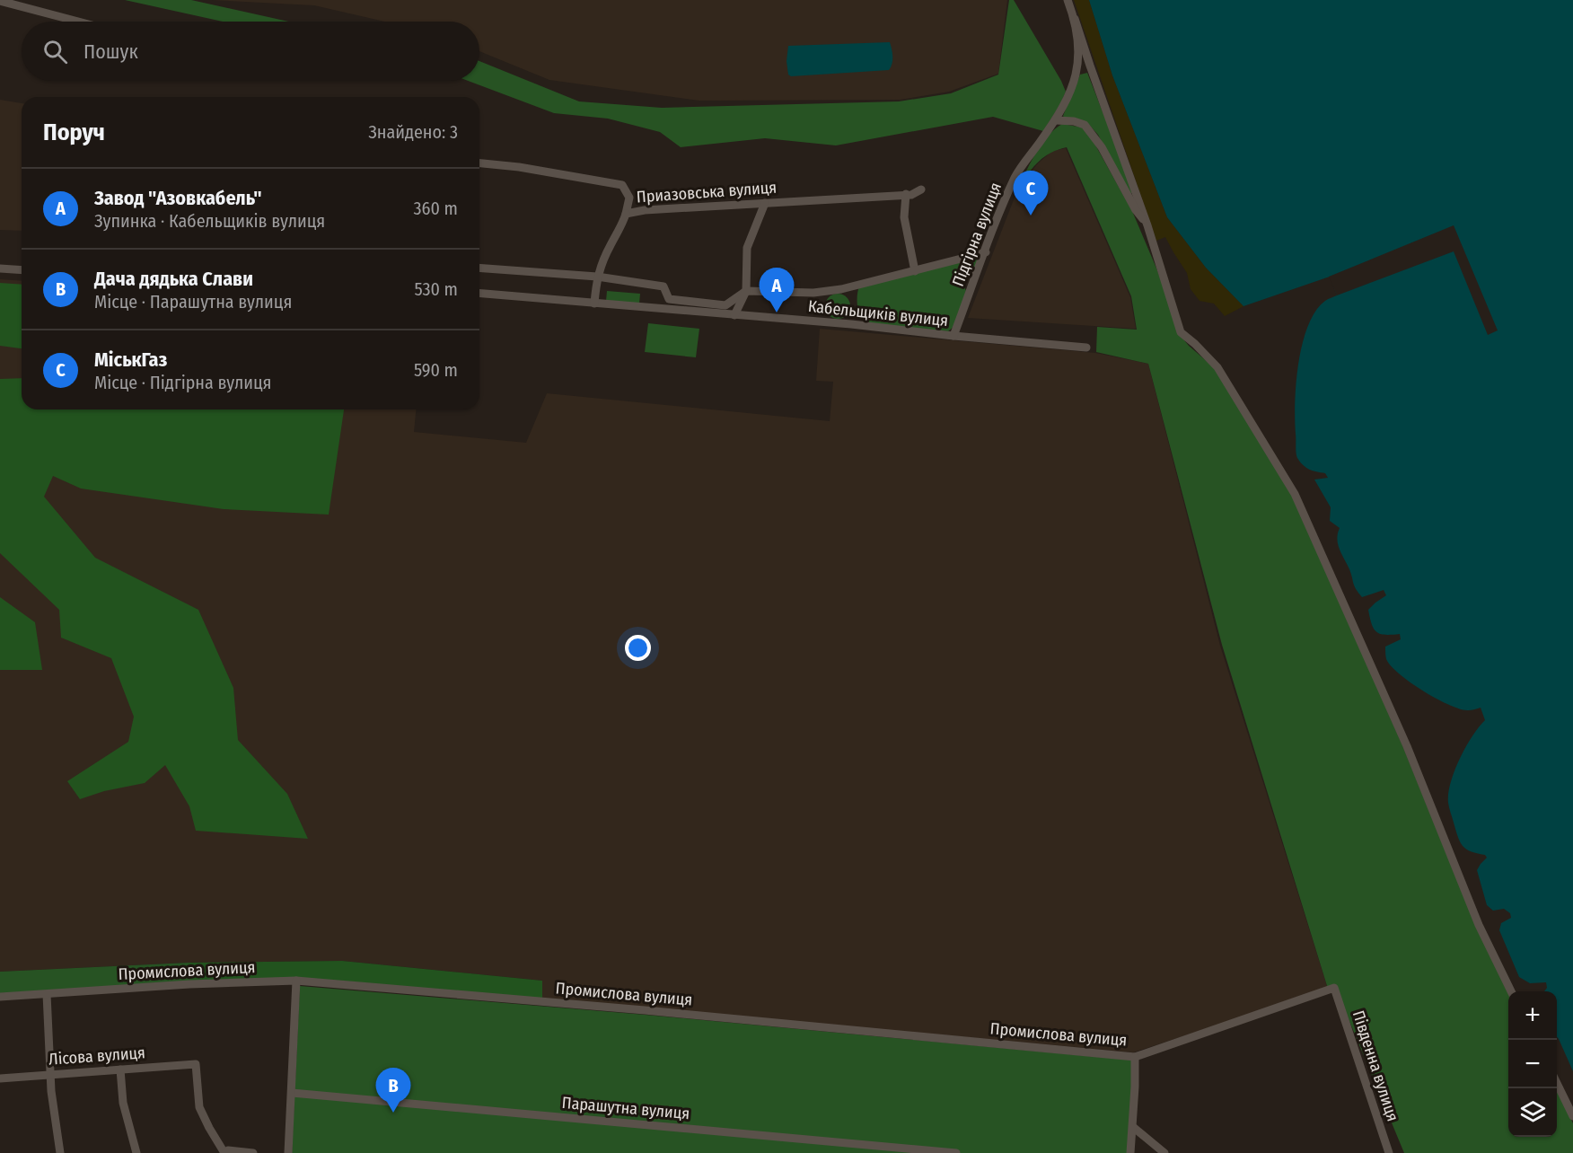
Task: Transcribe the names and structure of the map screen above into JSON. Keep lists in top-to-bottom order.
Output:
{
  "streets": {
    "street": [
      "Приазовська вулиця",
      "Підгірна вулиця",
      "Кабельщиків вулиця",
      "Промислова вулиця",
      "Лісова вулиця",
      "Південна вулиця",
      "Парашутна вулиця"
    ]
  },
  "crossings": [
    ["Підгірна вулиця", "Кабельщиків вулиця"],
    ["Промислова вулиця", "Південна вулиця"]
  ],
  "page": {
    "search": "Пошук",
    "heading": ["Поруч", "Знайдено: 3"],
    "list": [
      {
        "mark": "A",
        "name": "Завод \"Азовкабель\"",
        "note": "Зупинка · Кабельщиків вулиця",
        "value": "360 m"
      },
      {
        "mark": "B",
        "name": "Дача дядька Слави",
        "note": "Місце · Парашутна вулиця",
        "value": "530 m"
      },
      {
        "mark": "C",
        "name": "МіськГаз",
        "note": "Місце · Підгірна вулиця",
        "value": "590 m"
      }
    ],
    "pins": ["C", "A", "B"],
    "map_buttons": ["+", "−"]
  }
}
